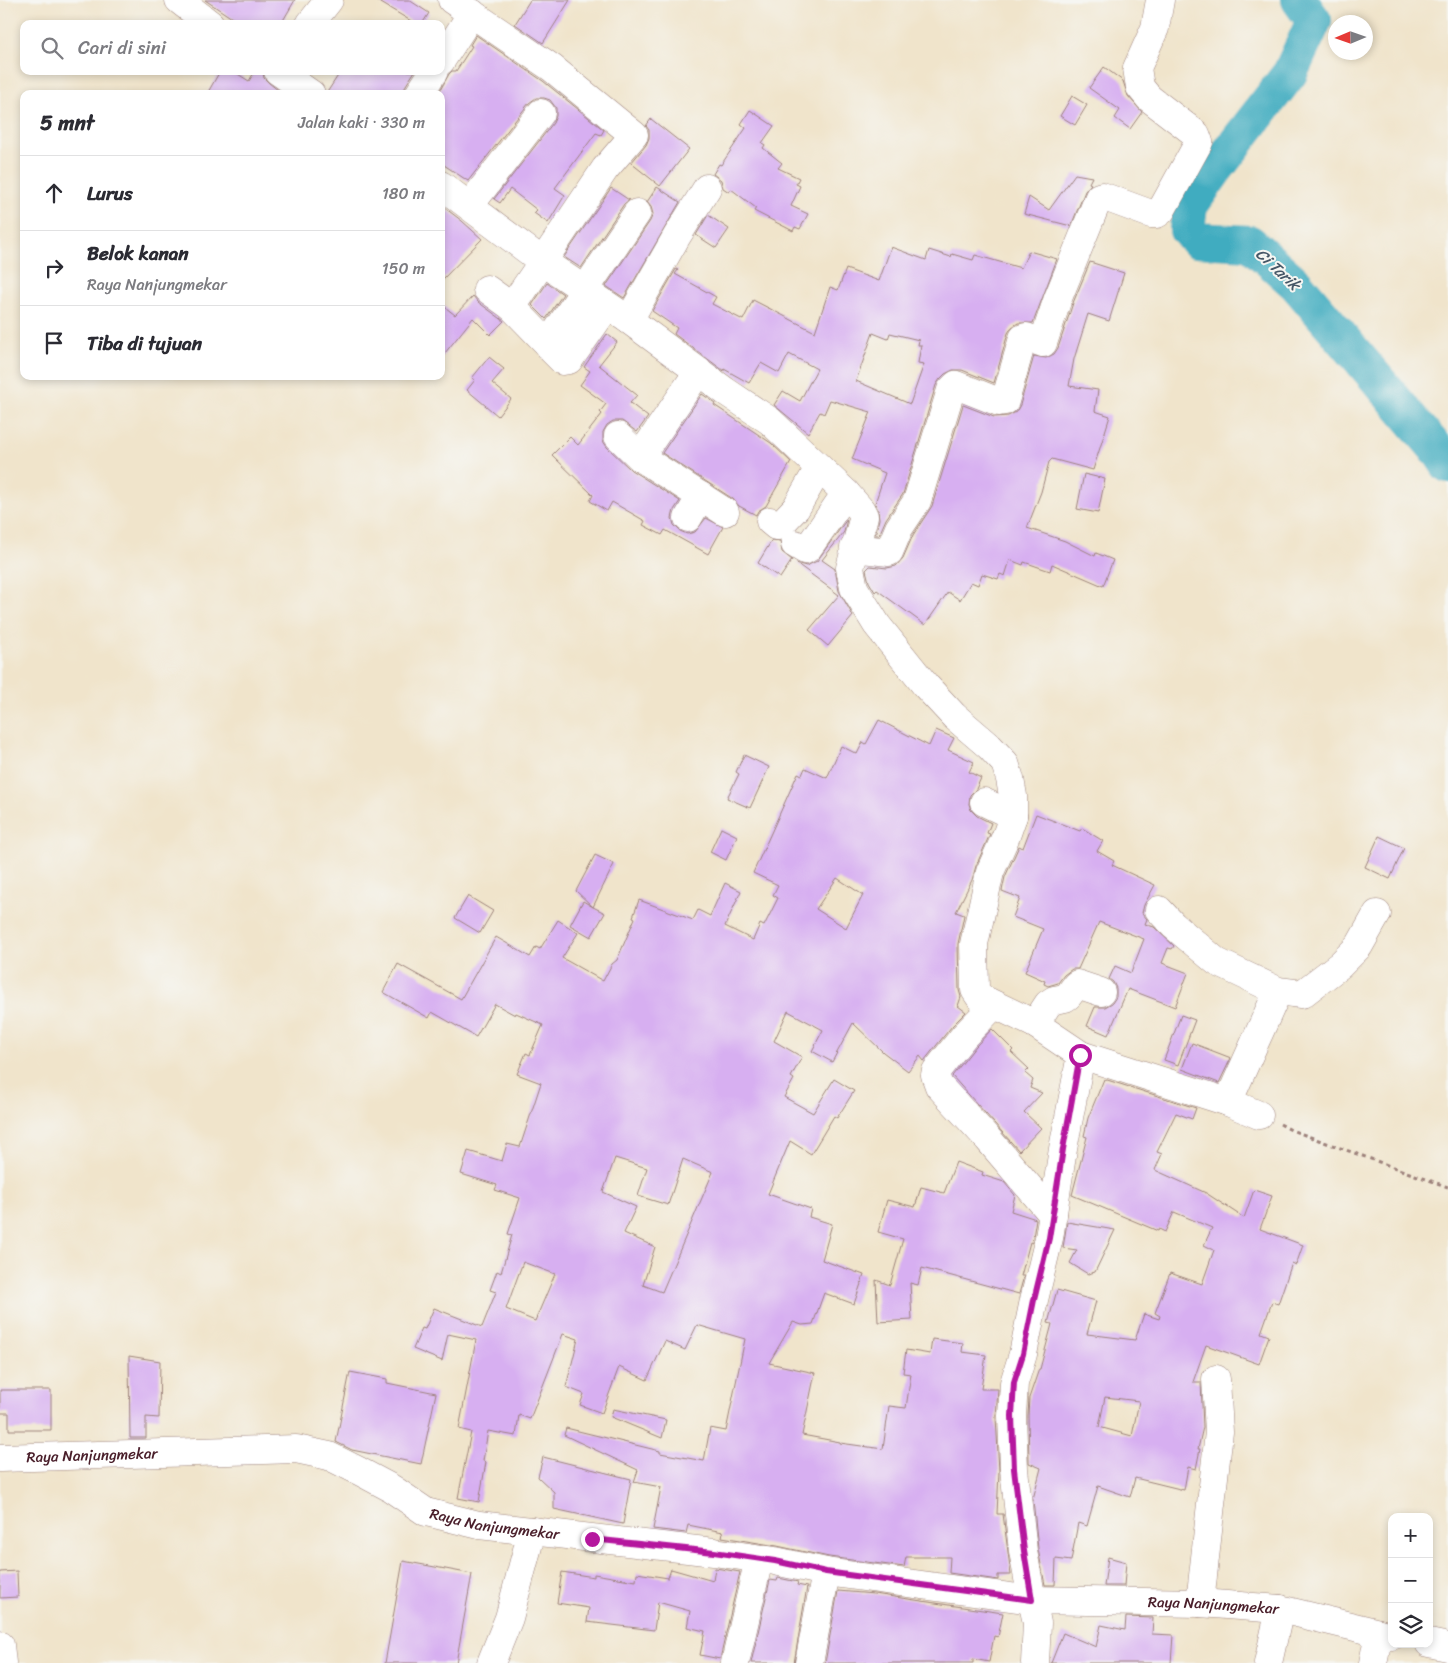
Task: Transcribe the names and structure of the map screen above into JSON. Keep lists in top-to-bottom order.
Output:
{
  "streets": {
    "street": ["Raya Nanjungmekar"]
  },
  "water": ["Ci Tarik"],
  "north": "left",
  "page": {
    "search": "Cari di sini",
    "heading": ["5 mnt", "Jalan kaki · 330 m"],
    "list": [
      ["Lurus", "180 m"],
      ["Belok kanan", "Raya Nanjungmekar", "150 m"],
      "Tiba di tujuan"
    ],
    "map_buttons": ["+", "−"]
  }
}
